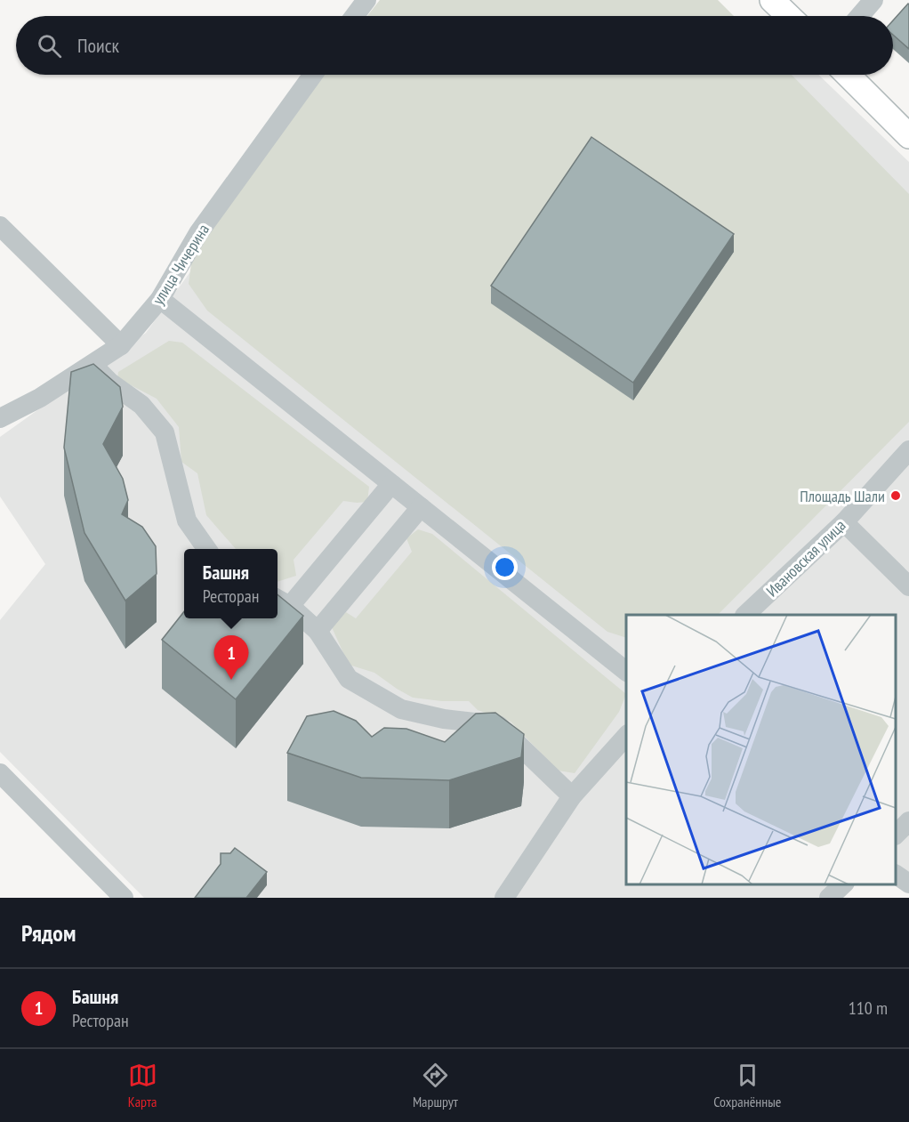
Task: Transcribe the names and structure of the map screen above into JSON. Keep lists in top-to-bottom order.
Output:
{
  "streets": {
    "street": ["улица Чичерина", "Ивановская улица"]
  },
  "places": ["Площадь Шали"],
  "page": {
    "search": "Поиск",
    "popup": ["Башня", "Ресторан"],
    "pins": "1",
    "heading": "Рядом",
    "list": [
      {
        "mark": "1",
        "name": "Башня",
        "note": "Ресторан",
        "value": "110 m"
      }
    ],
    "nav": ["Карта", "Маршрут", "Сохранённые"]
  }
}
